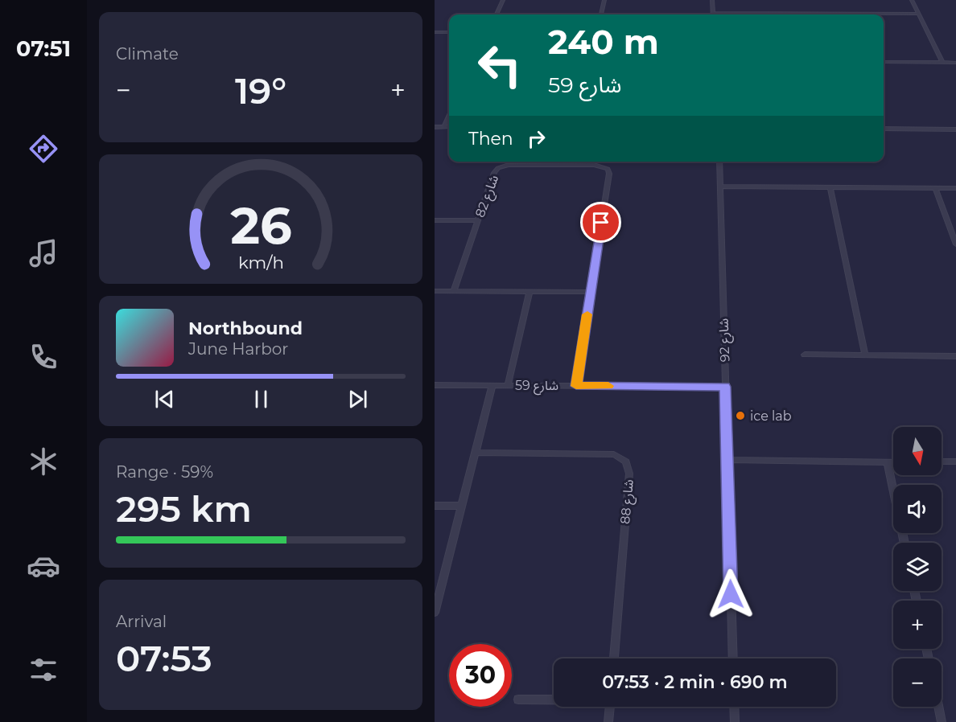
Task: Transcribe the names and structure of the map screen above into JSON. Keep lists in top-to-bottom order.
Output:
{
  "streets": {
    "street": [
      "شارع 82",
      "شارع 92",
      "شارع 59",
      "شارع 88"
    ]
  },
  "crossings": [
    ["شارع 82", "شارع 59"],
    ["شارع 92", "شارع 59"]
  ],
  "places": ["ice lab"],
  "north": "bottom",
  "page": {
    "tabs": "07:51",
    "tile": [
      "Climate",
      ["Range · 59%", "295 km"],
      ["Arrival", "07:53"]
    ],
    "turn": ["240 m", "شارع 59"],
    "heat": ["−", "19°", "+"],
    "then": "Then",
    "song": ["Northbound", "June Harbor"],
    "map_buttons": ["+", "−"],
    "limit": "30",
    "trip": "07:53 · 2 min · 690 m",
    "gauge": ["26", "km/h"]
  }
}
